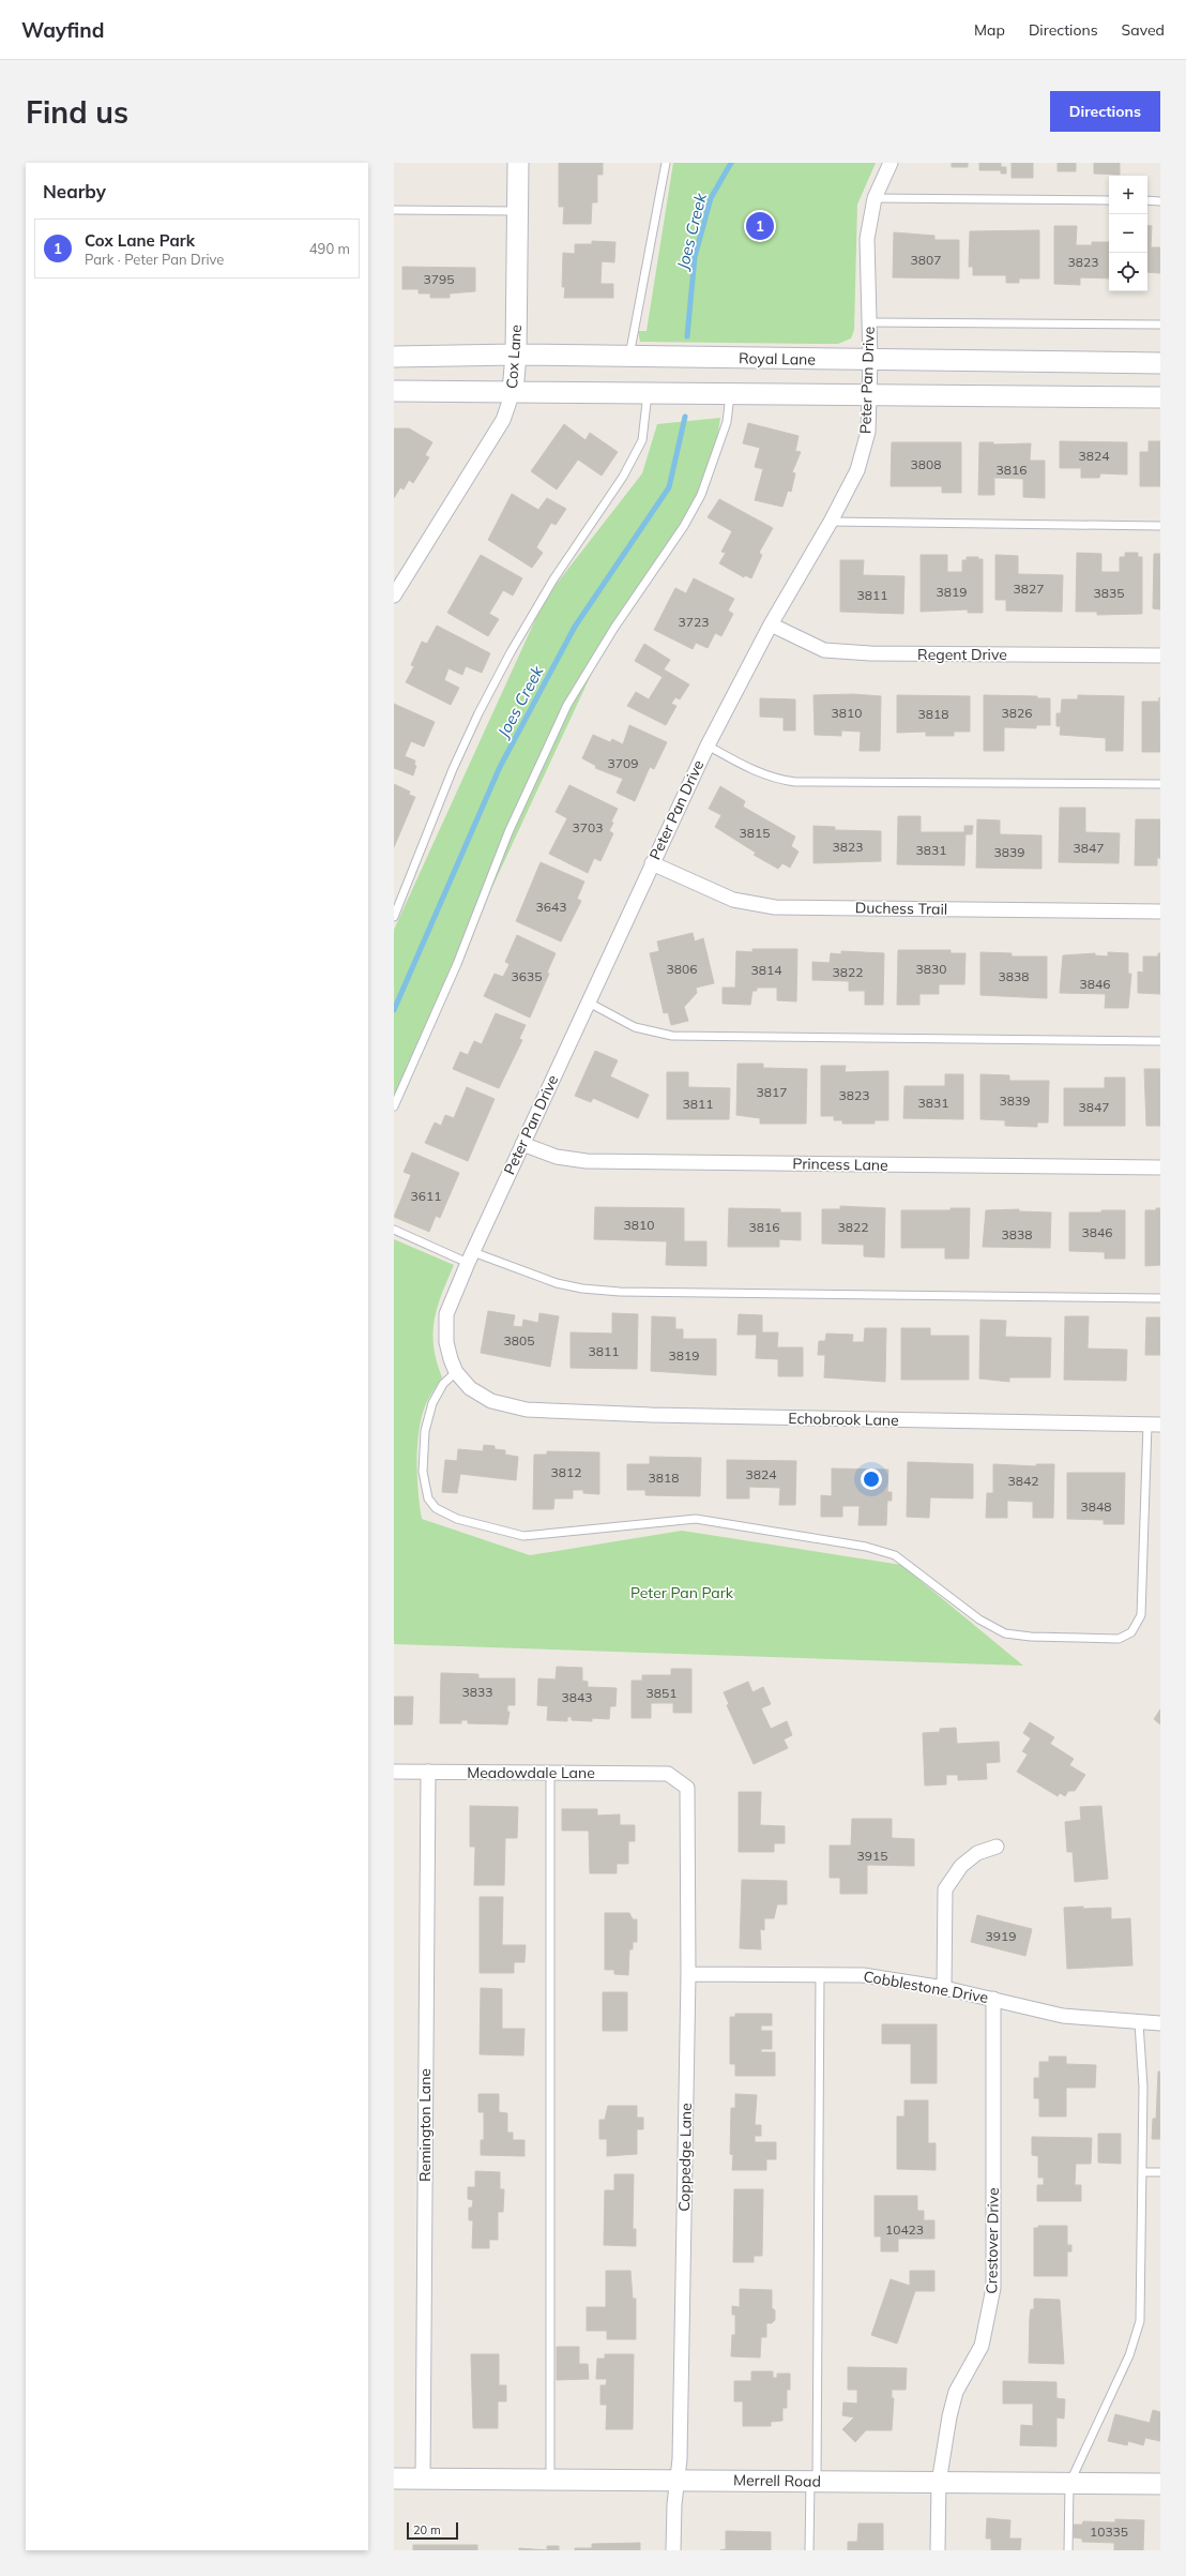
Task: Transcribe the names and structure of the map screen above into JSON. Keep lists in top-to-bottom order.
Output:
{
  "streets": {
    "main road": ["Cox Lane", "Royal Lane", "Merrell Road"],
    "street": [
      "Peter Pan Drive",
      "Regent Drive",
      "Duchess Trail",
      "Princess Lane",
      "Echobrook Lane",
      "Meadowdale Lane",
      "Cobblestone Drive",
      "Remington Lane",
      "Coppedge Lane",
      "Crestover Drive"
    ]
  },
  "crossings": [
    ["Cox Lane", "Royal Lane"],
    ["Royal Lane", "Peter Pan Drive"],
    ["Peter Pan Drive", "Regent Drive"],
    ["Peter Pan Drive", "Duchess Trail"],
    ["Peter Pan Drive", "Princess Lane"],
    ["Peter Pan Drive", "Echobrook Lane"],
    ["Meadowdale Lane", "Remington Lane"],
    ["Meadowdale Lane", "Coppedge Lane"],
    ["Cobblestone Drive", "Coppedge Lane"],
    ["Cobblestone Drive", "Crestover Drive"],
    ["Remington Lane", "Merrell Road"],
    ["Coppedge Lane", "Merrell Road"],
    ["Crestover Drive", "Merrell Road"]
  ],
  "water": ["Joes Creek"],
  "parks": ["Peter Pan Park"],
  "house_numbers": [
    "3807",
    "3823",
    "3795",
    "3824",
    "3808",
    "3816",
    "3827",
    "3819",
    "3835",
    "3811",
    "3723",
    "3810",
    "3826",
    "3818",
    "3709",
    "3703",
    "3815",
    "3823",
    "3847",
    "3831",
    "3839",
    "3643",
    "3806",
    "3830",
    "3814",
    "3822",
    "3635",
    "3838",
    "3846",
    "3817",
    "3823",
    "3839",
    "3831",
    "3811",
    "3847",
    "3611",
    "3810",
    "3816",
    "3822",
    "3846",
    "3838",
    "3805",
    "3811",
    "3819",
    "3812",
    "3824",
    "3818",
    "3842",
    "3848",
    "3833",
    "3851",
    "3843",
    "3915",
    "3919",
    "10423",
    "10335"
  ],
  "scale_bar": "20 m",
  "page": {
    "header": "Wayfind",
    "nav": ["Map", "Directions", "Saved"],
    "buttons": "Directions",
    "title": "Find us",
    "heading": "Nearby",
    "map_buttons": ["+", "−"],
    "pins": "1",
    "list": [
      {
        "mark": "1",
        "name": "Cox Lane Park",
        "note": "Park · Peter Pan Drive",
        "value": "490 m"
      }
    ],
    "scale": "20 m"
  }
}
